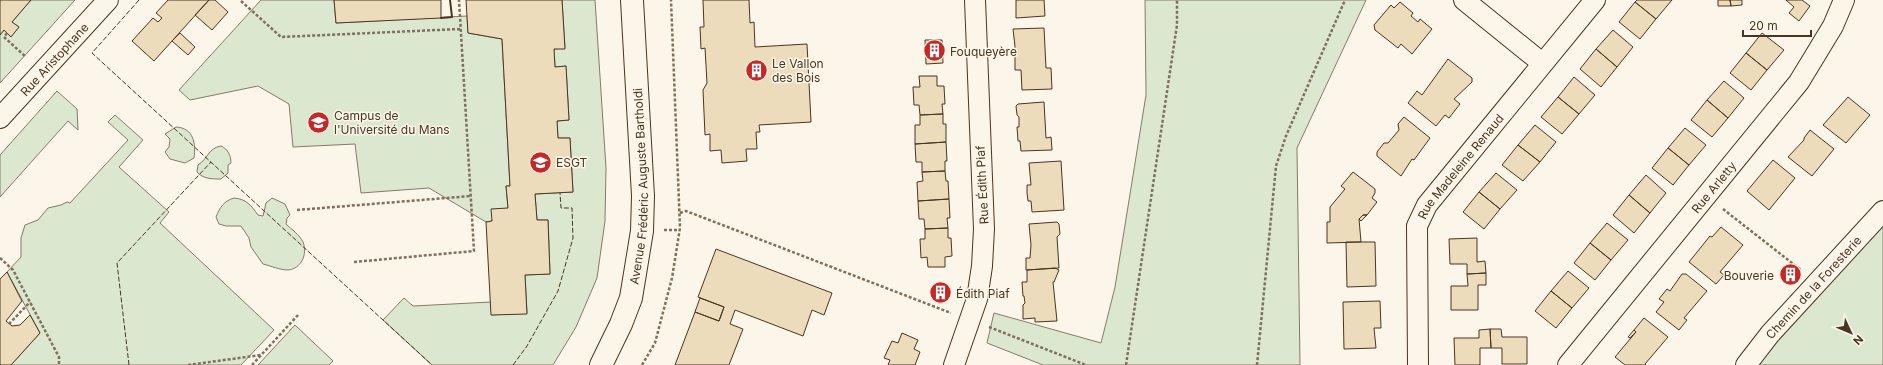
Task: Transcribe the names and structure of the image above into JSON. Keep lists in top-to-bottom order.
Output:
{
  "streets": {
    "street": [
      "Rue Aristophane",
      "Rue Madeleine Renaud",
      "Rue Édith Piaf",
      "Avenue Frédéric Auguste Bartholdi",
      "Rue Arletty",
      "Chemin de la Foresterie"
    ]
  },
  "places": {
    "building": [
      "Fouqueyère",
      "Le Vallon des Bois",
      "Bouverie",
      "Édith Piaf"
    ],
    "school or university": ["Campus de l'Université du Mans", "ESGT"]
  },
  "scale_bar": "20 m",
  "north": "bottom right"
}
